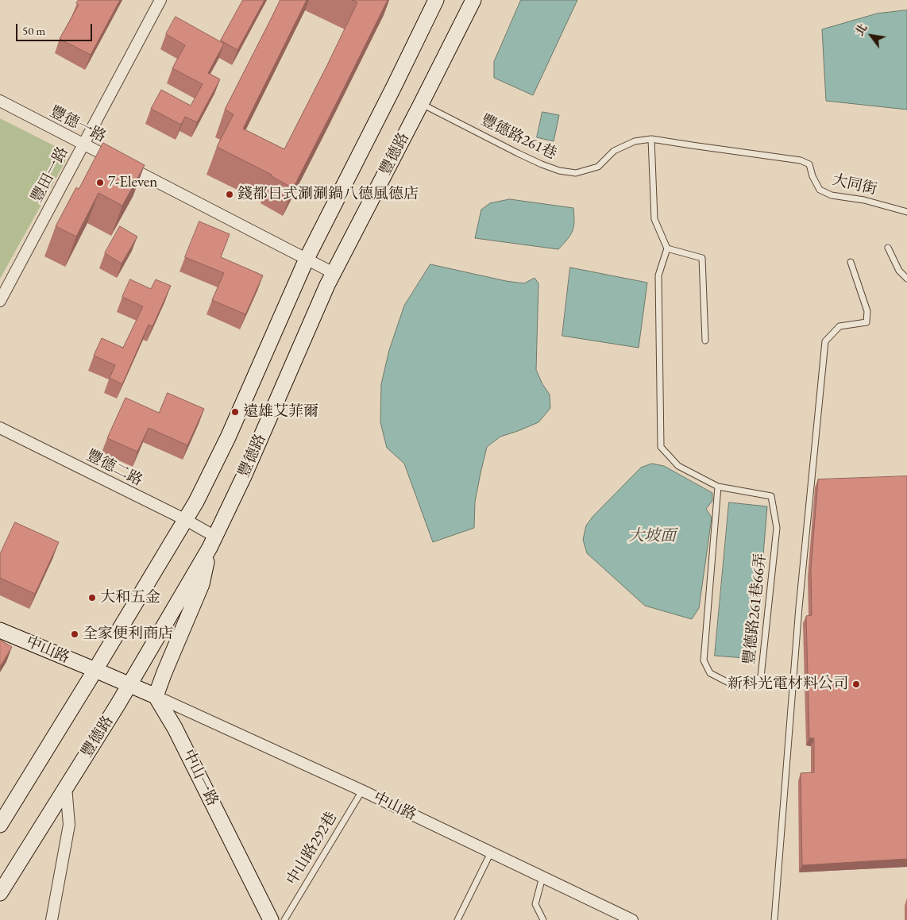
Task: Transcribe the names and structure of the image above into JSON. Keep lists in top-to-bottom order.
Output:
{
  "streets": {
    "main road": ["豐德路", "中山路", "中山一路"],
    "street": ["豐德一路", "豐田一路", "豐德二路"],
    "lane": [
      "豐德路261巷",
      "大同街",
      "豐德路261巷66弄",
      "中山路292巷"
    ]
  },
  "crossings": [
    ["豐德一路", "豐德路"],
    ["豐德一路", "豐田一路"],
    ["豐德路261巷", "豐德路"],
    ["豐德路261巷", "大同街"],
    ["豐德路", "豐德二路"],
    ["豐德路", "中山路"],
    ["中山路", "中山一路"],
    ["中山路", "中山路292巷"]
  ],
  "water": ["大坡面"],
  "places": [
    "7-Eleven",
    "錢都日式涮涮鍋八德風德店",
    "遠雄艾菲爾",
    "大和五金",
    "全家便利商店",
    "新科光電材料公司"
  ],
  "scale_bar": "50 m",
  "north": "top left"
}
